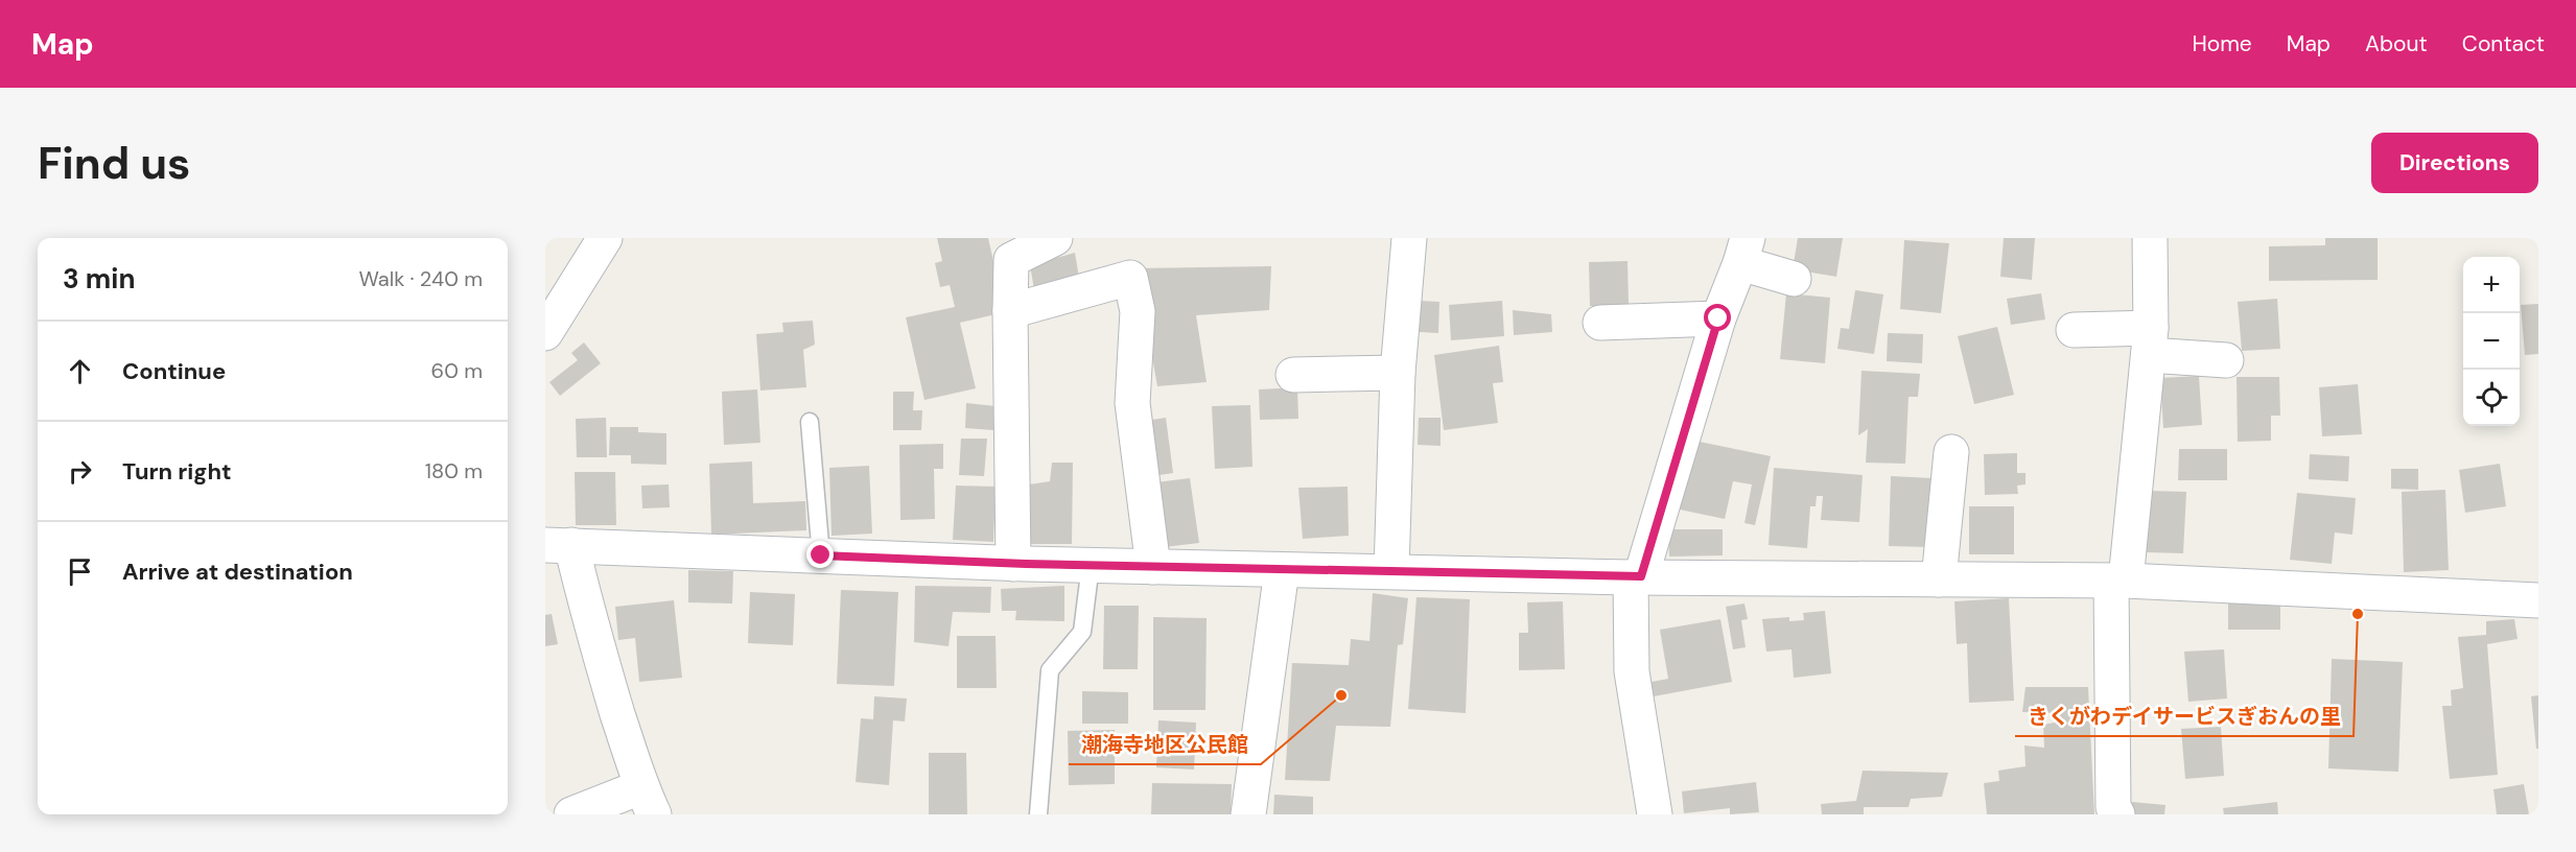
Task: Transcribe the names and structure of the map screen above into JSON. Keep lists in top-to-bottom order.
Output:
{
  "places": ["きくがわデイサービスぎおんの里", "潮海寺地区公民館"],
  "page": {
    "header": "Map",
    "nav": [
      "Home",
      "Map",
      "About",
      "Contact"
    ],
    "buttons": "Directions",
    "title": "Find us",
    "heading": ["3 min", "Walk · 240 m"],
    "map_buttons": ["+", "−"],
    "list": [
      ["Continue", "60 m"],
      ["Turn right", "180 m"],
      "Arrive at destination"
    ]
  }
}
